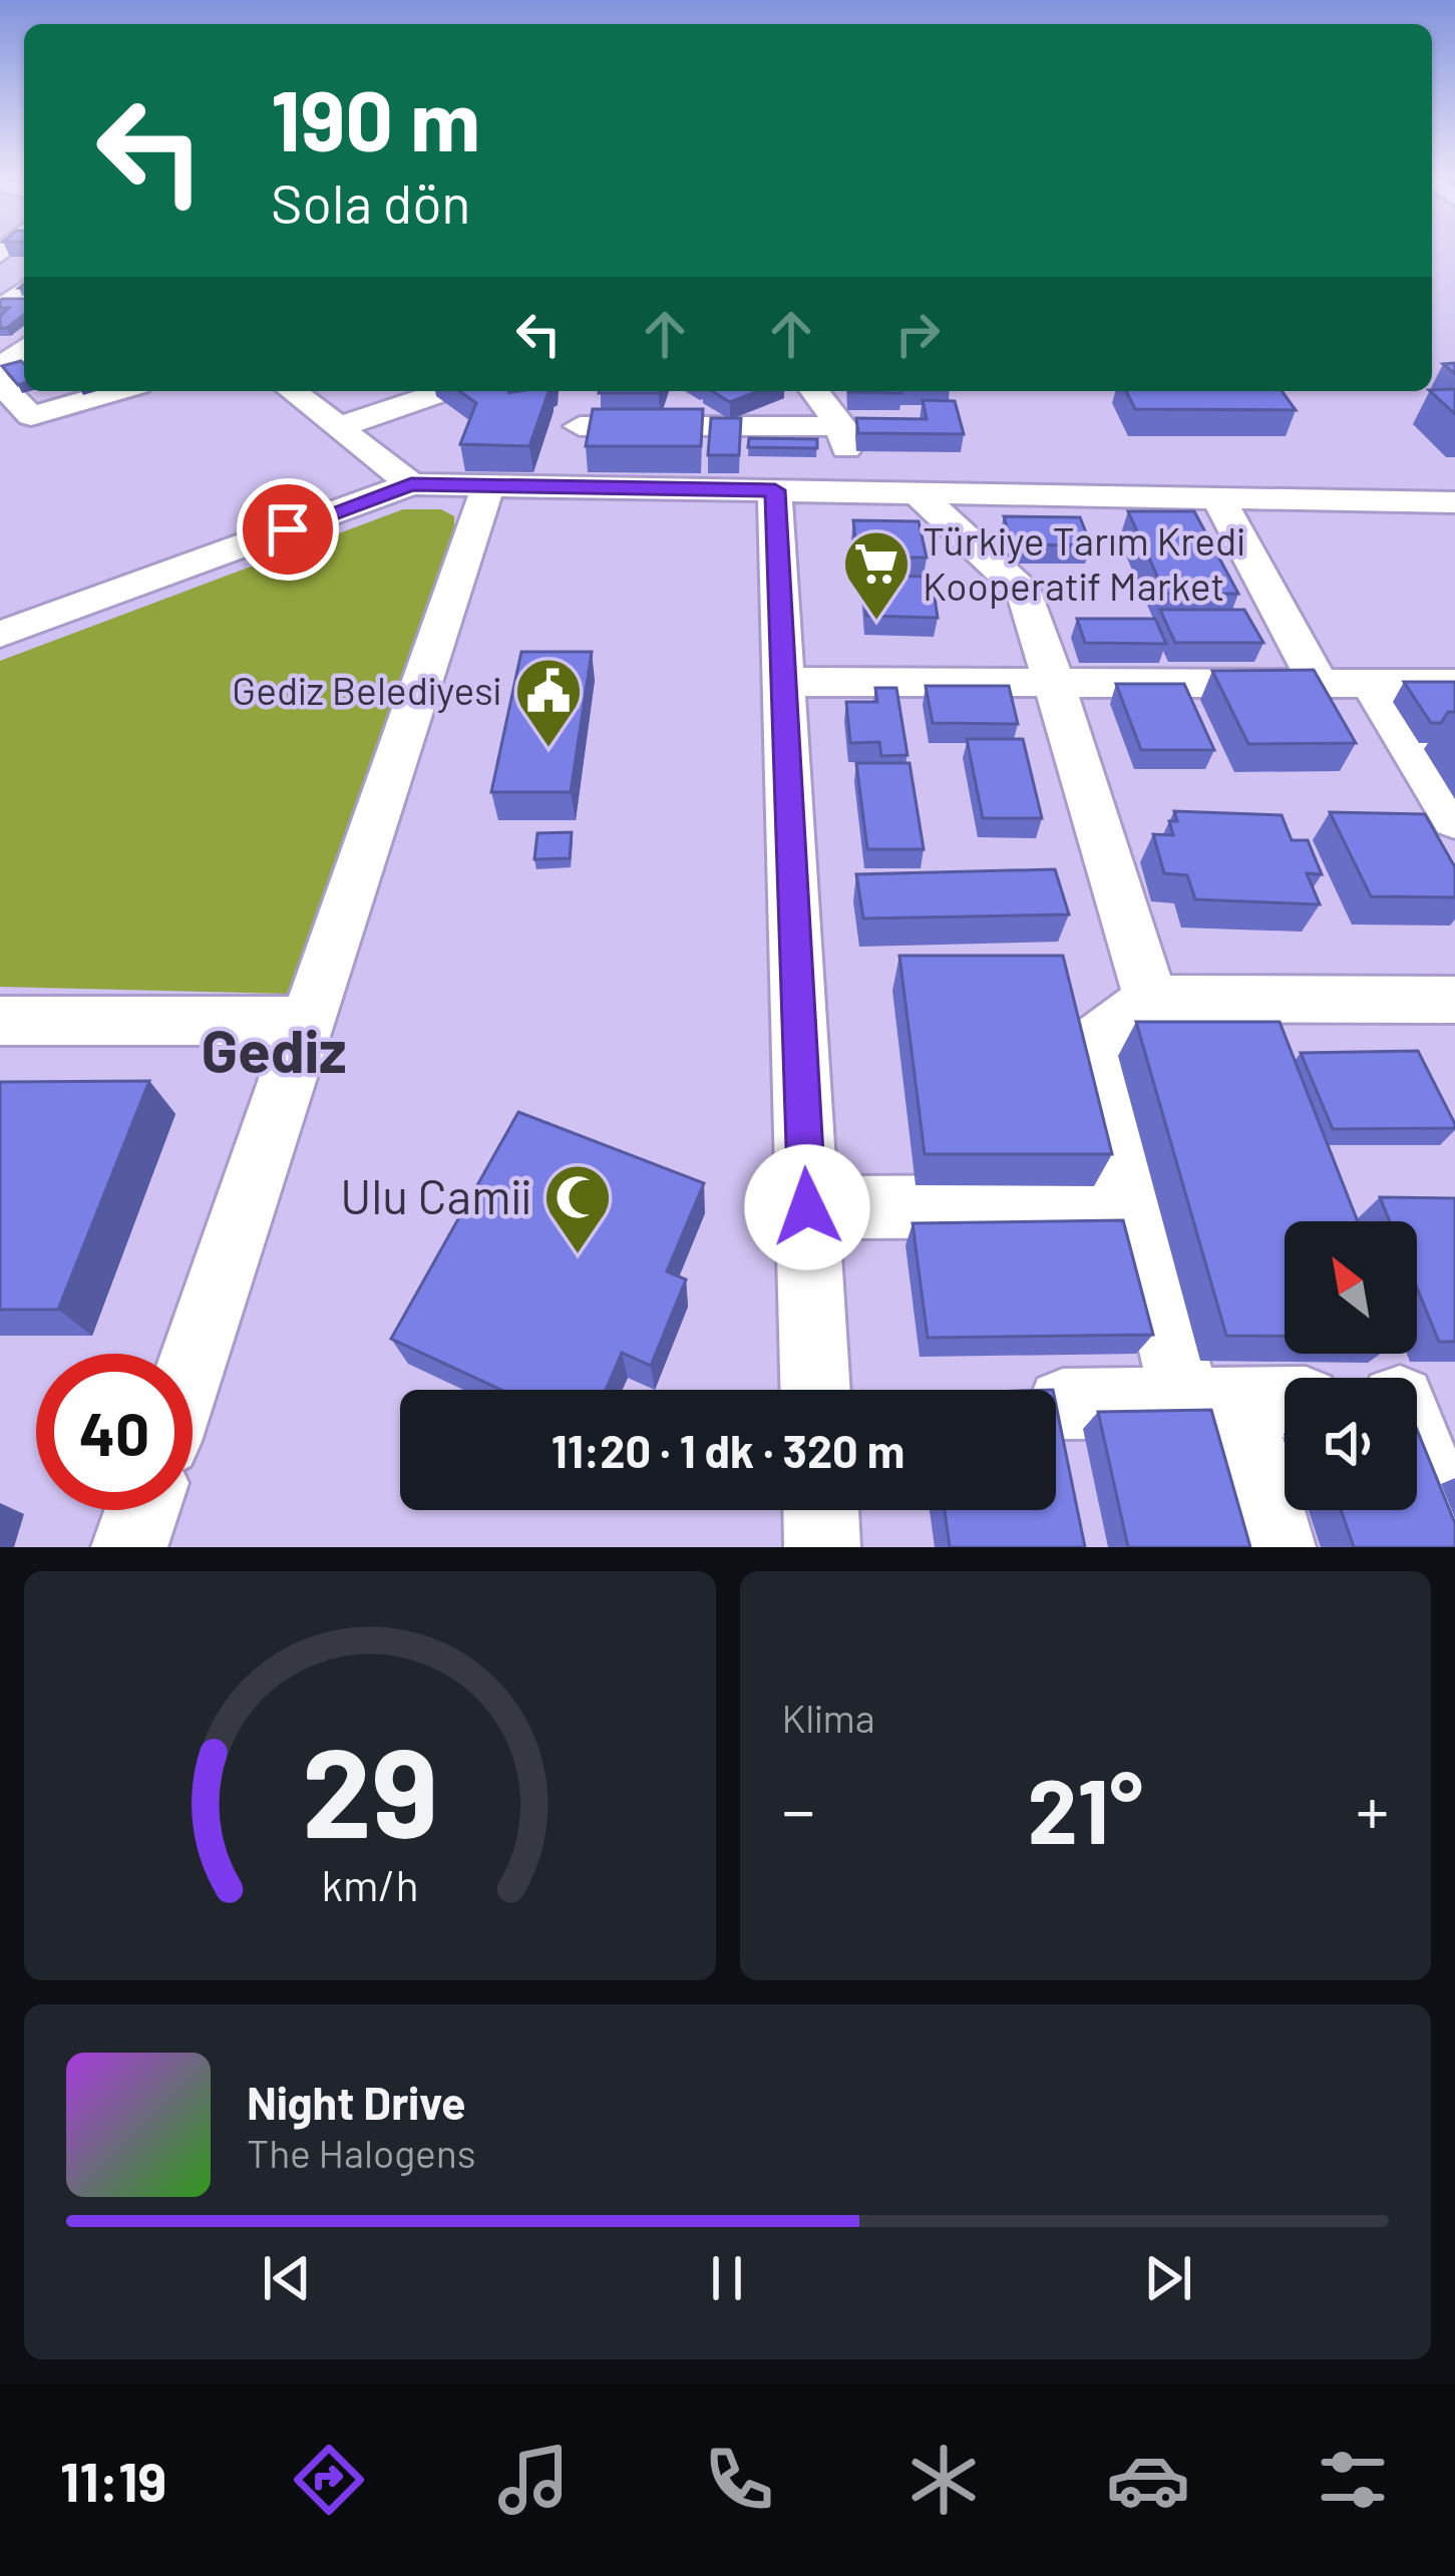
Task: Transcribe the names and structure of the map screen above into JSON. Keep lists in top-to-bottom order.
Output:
{
  "districts": ["Gediz"],
  "places": {
    "supermarket": ["Türkiye Tarım Kredi Kooperatif Market"],
    "public building": ["Gediz Belediyesi"],
    "mosque": ["Ulu Camii"]
  },
  "north": "top left",
  "page": {
    "turn": ["190 m", "Sola dön"],
    "limit": "40",
    "trip": "11:20 · 1 dk · 320 m",
    "tile": "Klima",
    "heat": ["−", "21°", "+"],
    "song": ["Night Drive", "The Halogens"],
    "tabs": "11:19",
    "gauge": ["29", "km/h"]
  }
}
